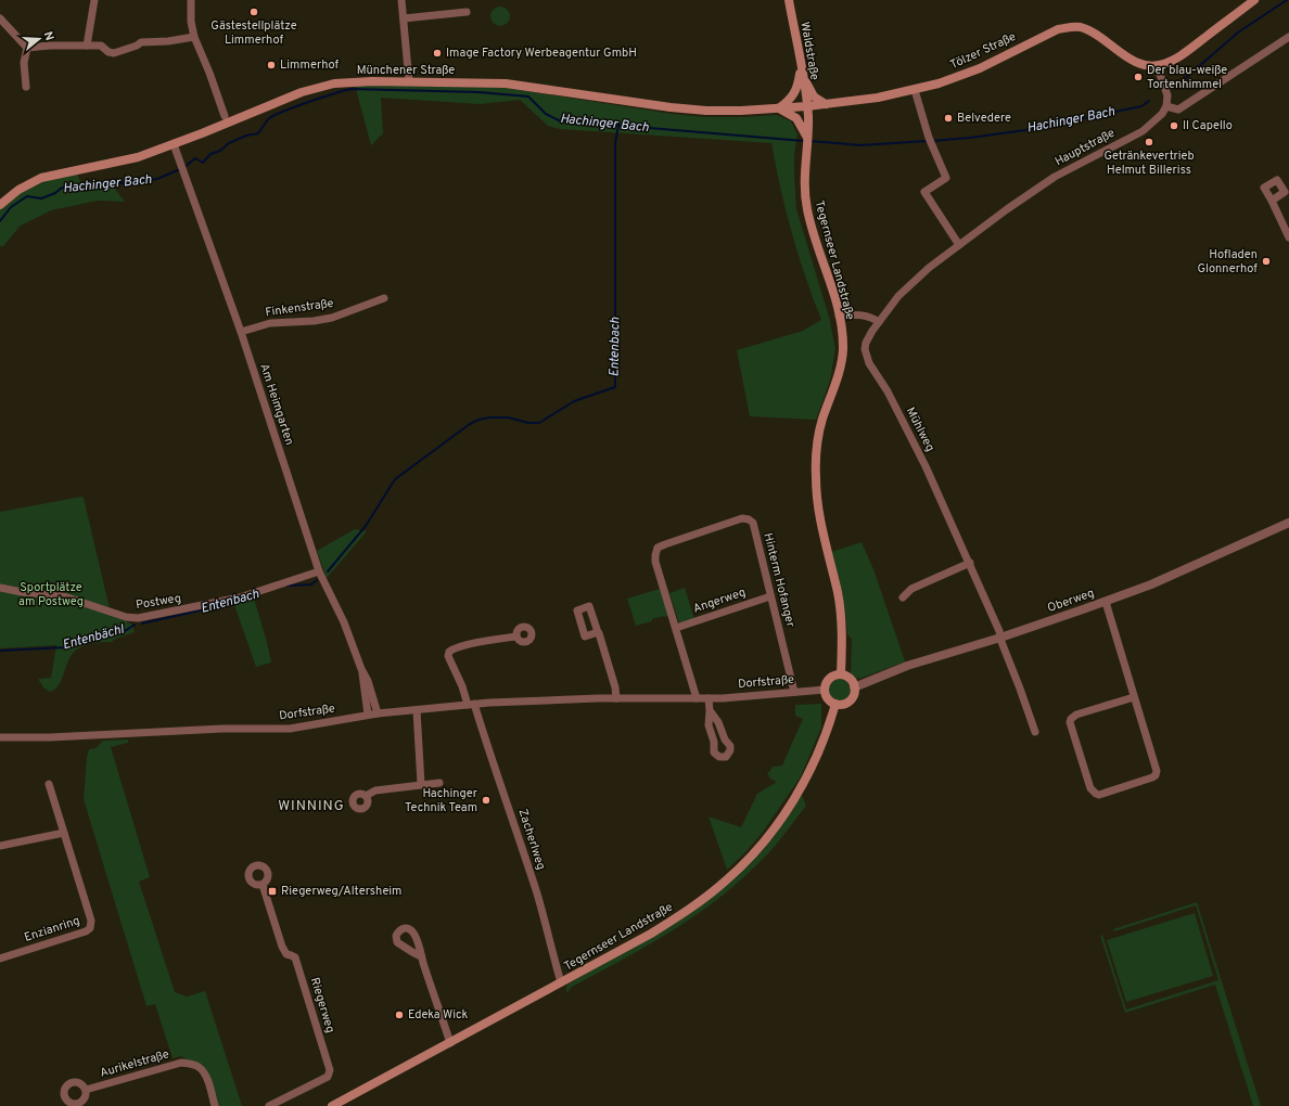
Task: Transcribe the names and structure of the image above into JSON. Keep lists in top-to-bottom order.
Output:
{
  "streets": {
    "main road": [
      "Waldstraße",
      "Tölzer Straße",
      "Münchener Straße",
      "Tegernseer Landstraße"
    ],
    "street": [
      "Hauptstraße",
      "Finkenstraße",
      "Am Heimgarten",
      "Mühlweg",
      "Hinterm Hofanger",
      "Angerweg",
      "Oberweg",
      "Postweg",
      "Dorfstraße",
      "Zacherlweg",
      "Enzianring",
      "Riegerweg",
      "Aurikelstraße"
    ]
  },
  "crossings": [
    ["Waldstraße", "Tölzer Straße"],
    ["Waldstraße", "Münchener Straße"],
    ["Waldstraße", "Tegernseer Landstraße"],
    ["Tölzer Straße", "Münchener Straße"],
    ["Tölzer Straße", "Tegernseer Landstraße"],
    ["Münchener Straße", "Tegernseer Landstraße"],
    ["Münchener Straße", "Am Heimgarten"],
    ["Hauptstraße", "Mühlweg"],
    ["Tegernseer Landstraße", "Oberweg"],
    ["Tegernseer Landstraße", "Dorfstraße"],
    ["Tegernseer Landstraße", "Zacherlweg"],
    ["Finkenstraße", "Am Heimgarten"],
    ["Am Heimgarten", "Postweg"],
    ["Am Heimgarten", "Dorfstraße"],
    ["Mühlweg", "Oberweg"],
    ["Hinterm Hofanger", "Angerweg"],
    ["Hinterm Hofanger", "Dorfstraße"],
    ["Oberweg", "Dorfstraße"],
    ["Dorfstraße", "Zacherlweg"]
  ],
  "districts": ["WINNING"],
  "water": ["Hachinger Bach", "Entenbach", "Entenbächl"],
  "parks": ["Sportplätze am Postweg"],
  "places": {
    "other": [
      "Gästestellplätze Limmerhof",
      "Image Factory Werbeagentur GmbH",
      "Limmerhof",
      "Der blau-weiße Tortenhimmel",
      "Belvedere",
      "Il Capello",
      "Getränkevertrieb Helmut Billeriss",
      "Hofladen Glonnerhof",
      "Hachinger Technik Team",
      "Edeka Wick"
    ],
    "transit": ["Riegerweg/Altersheim"]
  },
  "north": "right"
}
